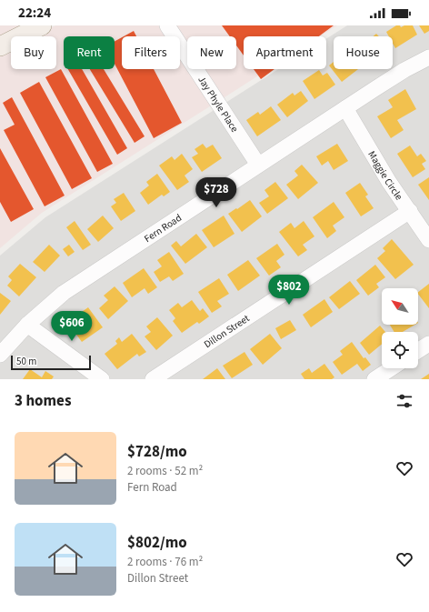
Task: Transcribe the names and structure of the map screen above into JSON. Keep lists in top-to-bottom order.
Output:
{
  "streets": {
    "street": [
      "Jay Phyle Place",
      "Maggie Circle",
      "Fern Road",
      "Dillon Street"
    ]
  },
  "crossings": [
    ["Jay Phyle Place", "Fern Road"],
    ["Maggie Circle", "Fern Road"],
    ["Maggie Circle", "Dillon Street"]
  ],
  "scale_bar": "50 m",
  "north": "top left",
  "page": {
    "status": "22:24",
    "chip": [
      "Buy",
      "Rent",
      "Filters",
      "New",
      "Apartment",
      "House"
    ],
    "price": ["$728", "$802", "$606"],
    "scale": "50 m",
    "heading": "3 homes",
    "list": [
      {
        "name": "$728/mo",
        "note": "2 rooms · 52 m² · Fern Road"
      },
      {
        "name": "$802/mo",
        "note": "2 rooms · 76 m² · Dillon Street"
      }
    ]
  }
}
